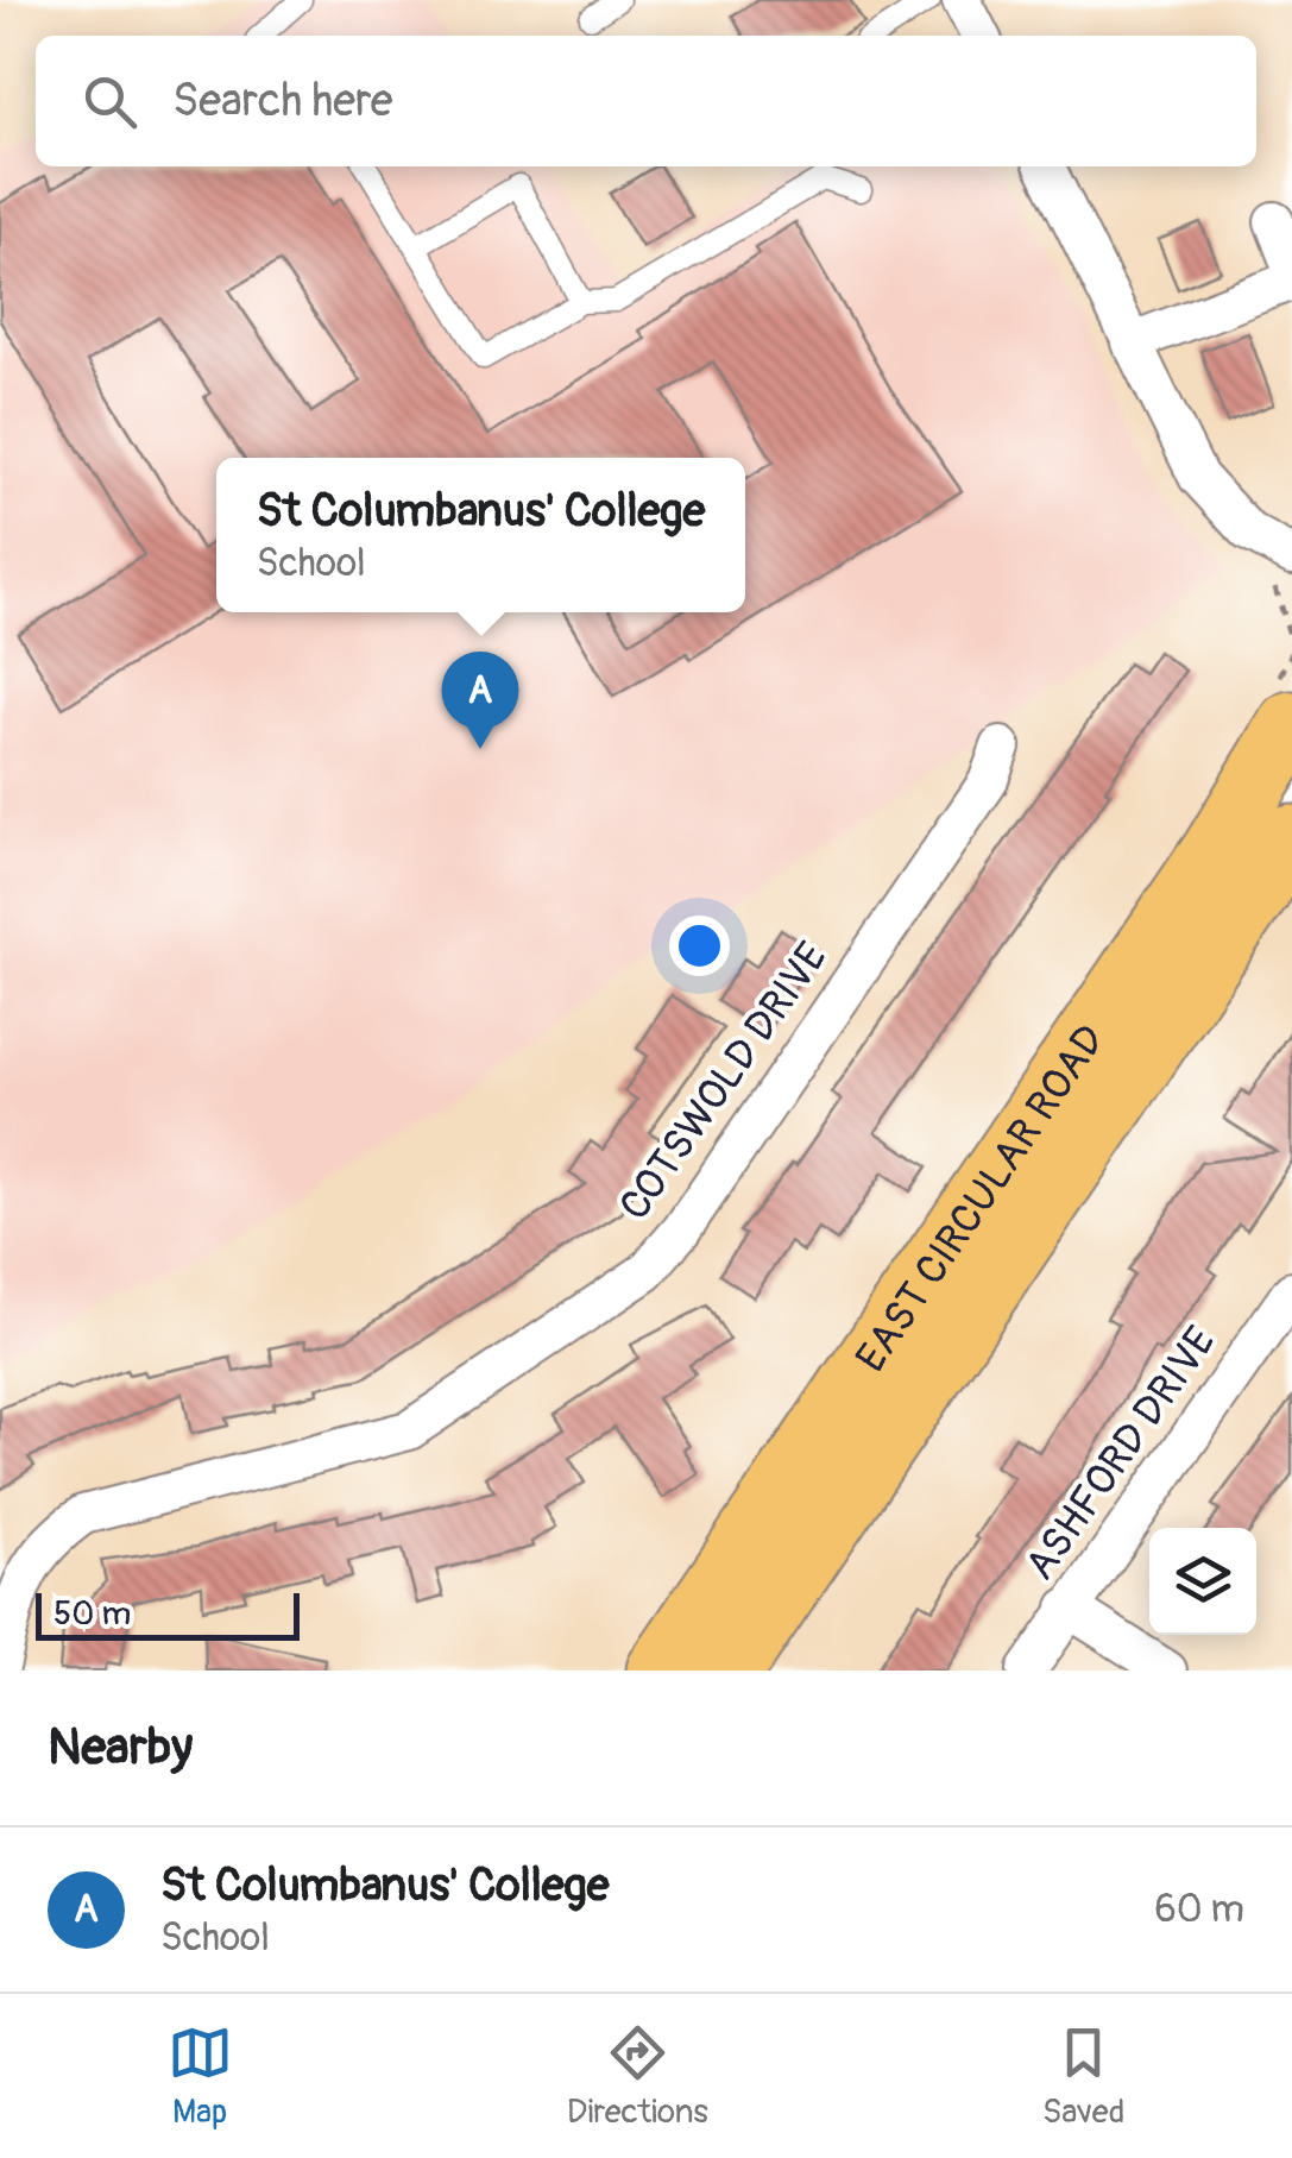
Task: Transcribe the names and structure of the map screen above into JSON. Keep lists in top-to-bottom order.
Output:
{
  "streets": {
    "highway": ["EAST CIRCULAR ROAD"],
    "street": ["COTSWOLD DRIVE", "ASHFORD DRIVE"]
  },
  "scale_bar": "50 m",
  "page": {
    "search": "Search here",
    "popup": ["St Columbanus' College", "School"],
    "pins": "A",
    "scale": "50 m",
    "heading": "Nearby",
    "list": [
      {
        "mark": "A",
        "name": "St Columbanus' College",
        "note": "School",
        "value": "60 m"
      }
    ],
    "nav": ["Map", "Directions", "Saved"]
  }
}
